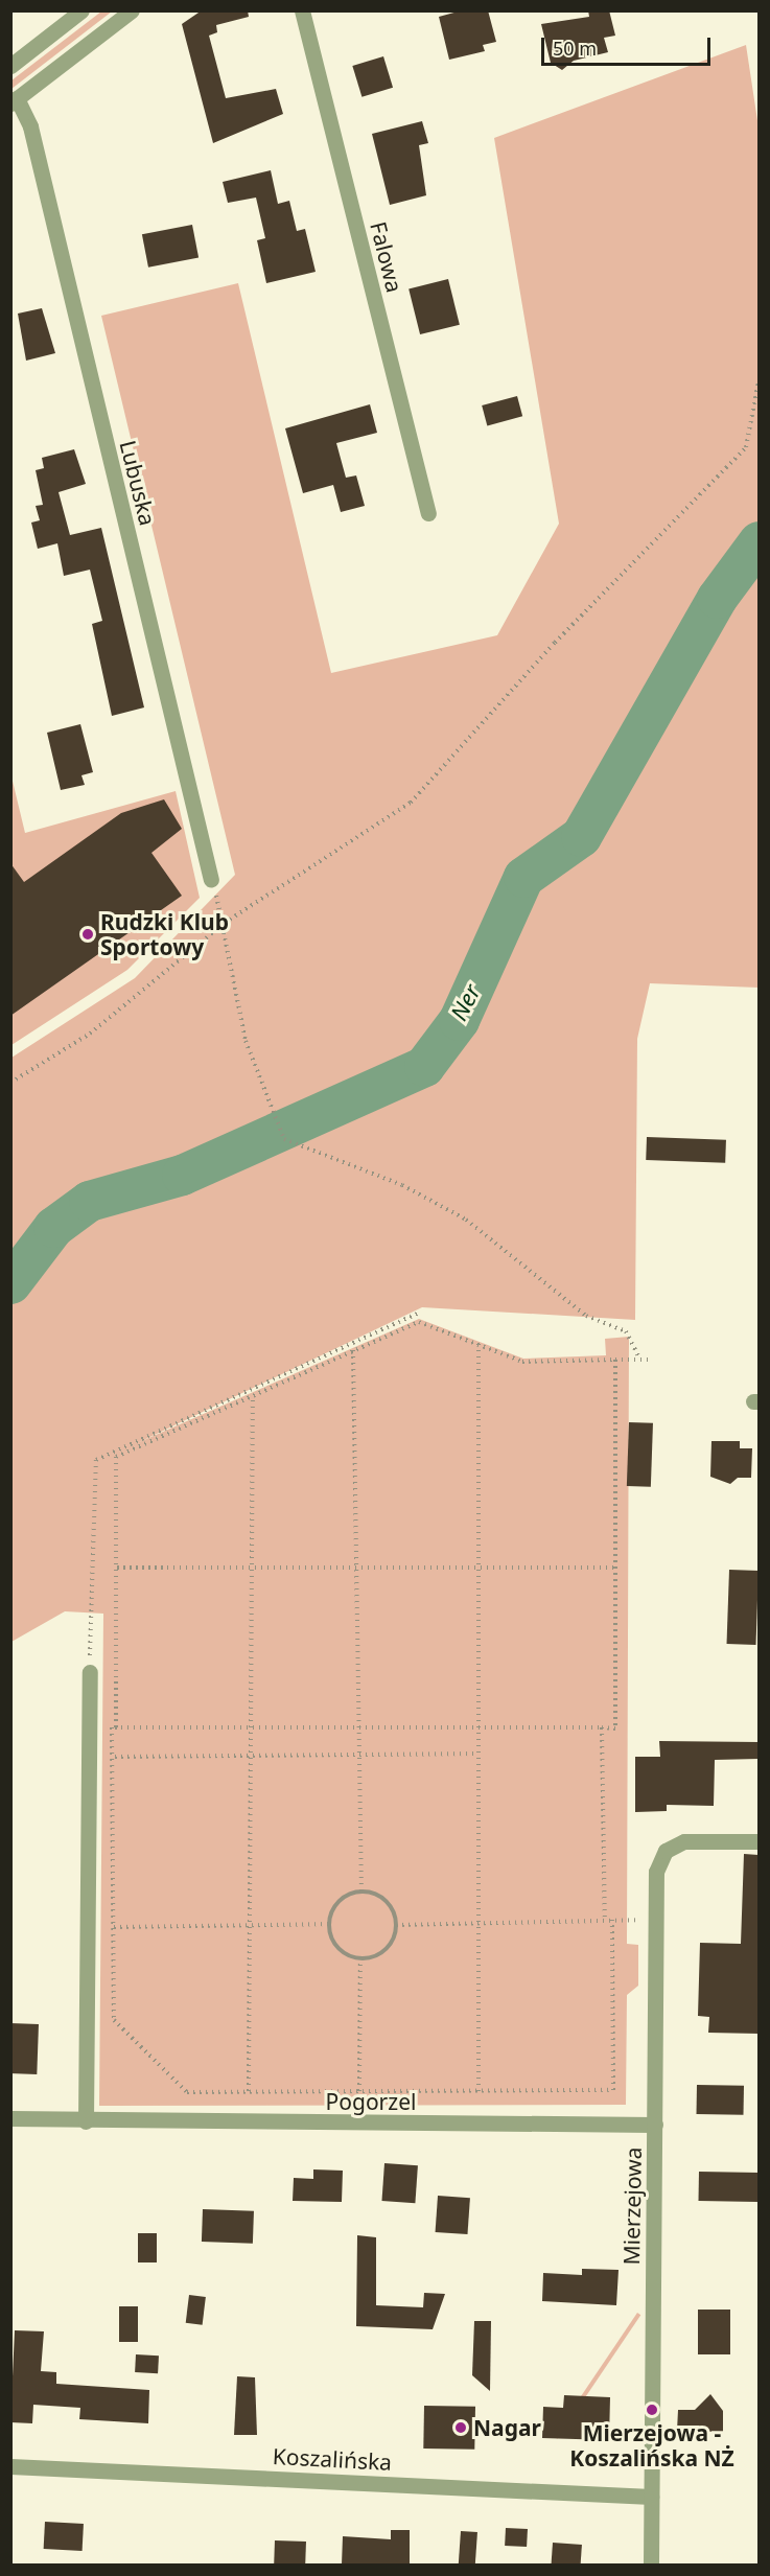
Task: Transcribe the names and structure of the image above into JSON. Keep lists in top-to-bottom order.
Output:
{
  "streets": {
    "street": [
      "Falowa",
      "Lubuska",
      "Pogorzel",
      "Mierzejowa",
      "Koszalińska"
    ]
  },
  "crossings": [
    ["Pogorzel", "Mierzejowa"],
    ["Mierzejowa", "Koszalińska"]
  ],
  "water": ["Ner"],
  "places": ["Rudzki Klub Sportowy", "Mierzejowa - Koszalińska NŻ", "Nagar"],
  "scale_bar": "50 m"
}
